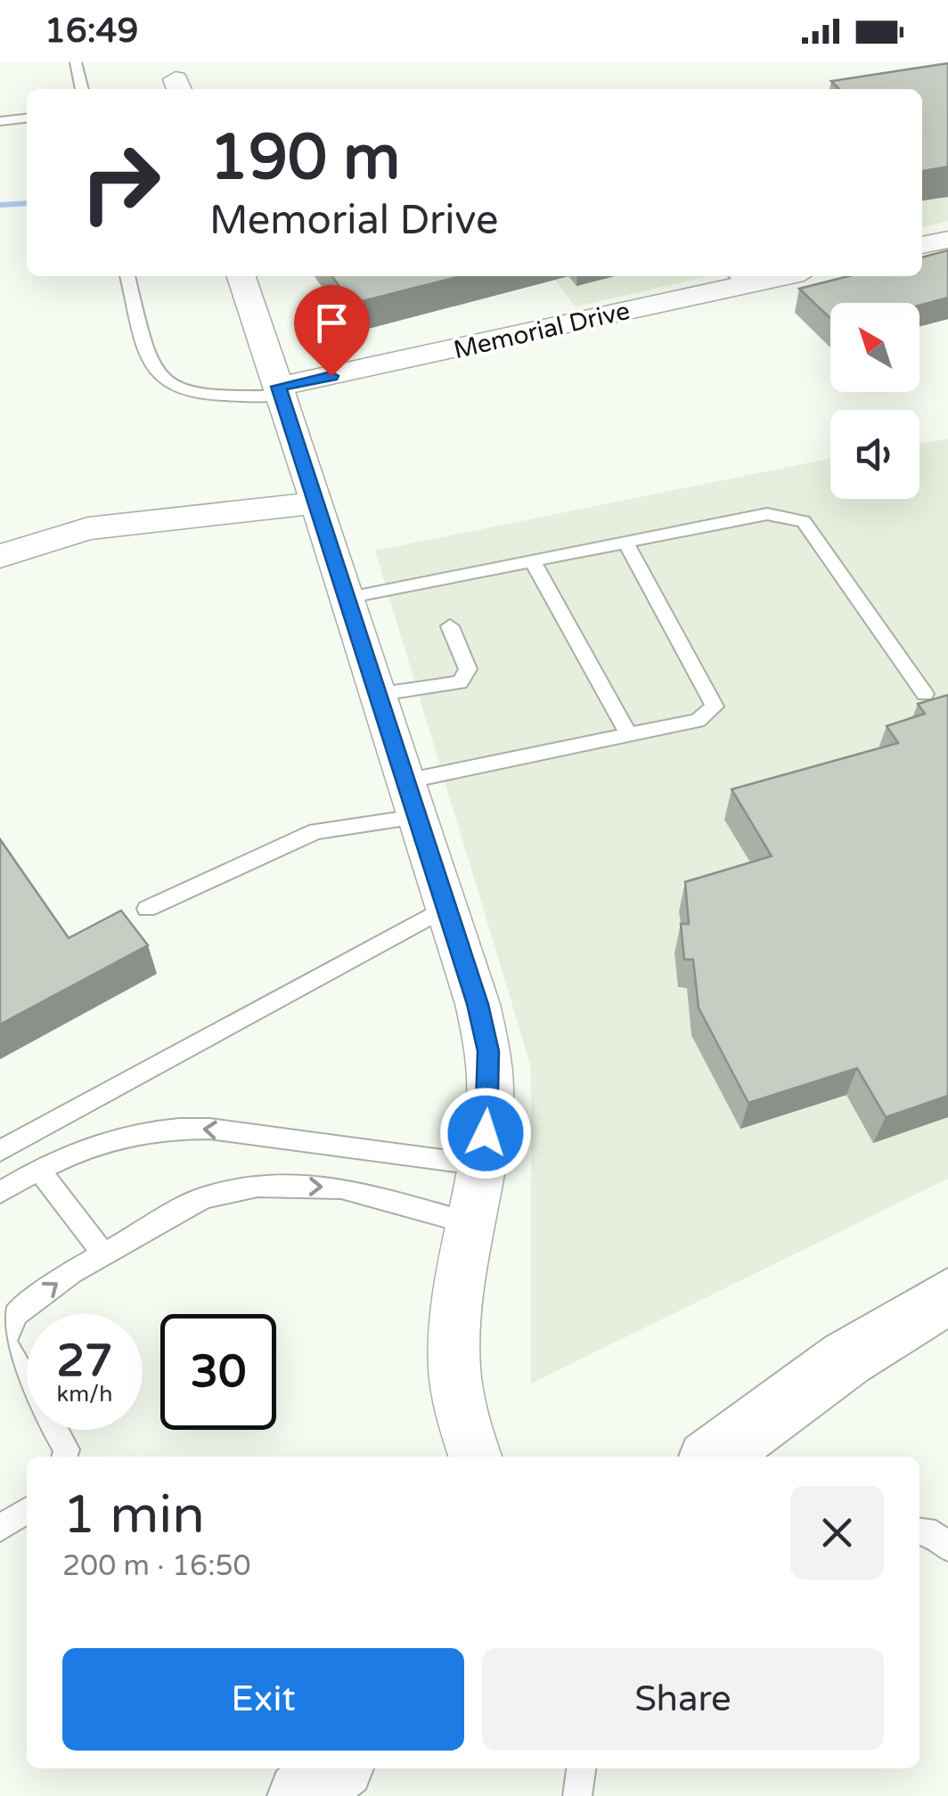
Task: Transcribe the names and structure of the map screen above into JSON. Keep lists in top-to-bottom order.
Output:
{
  "streets": {
    "street": ["Memorial Drive"]
  },
  "north": "top left",
  "page": {
    "status": "16:49",
    "turn": ["190 m", "Memorial Drive"],
    "speed": "27 km/h",
    "limit": "30",
    "heading": ["1 min", "200 m · 16:50"],
    "buttons": ["Exit", "Share"]
  }
}
